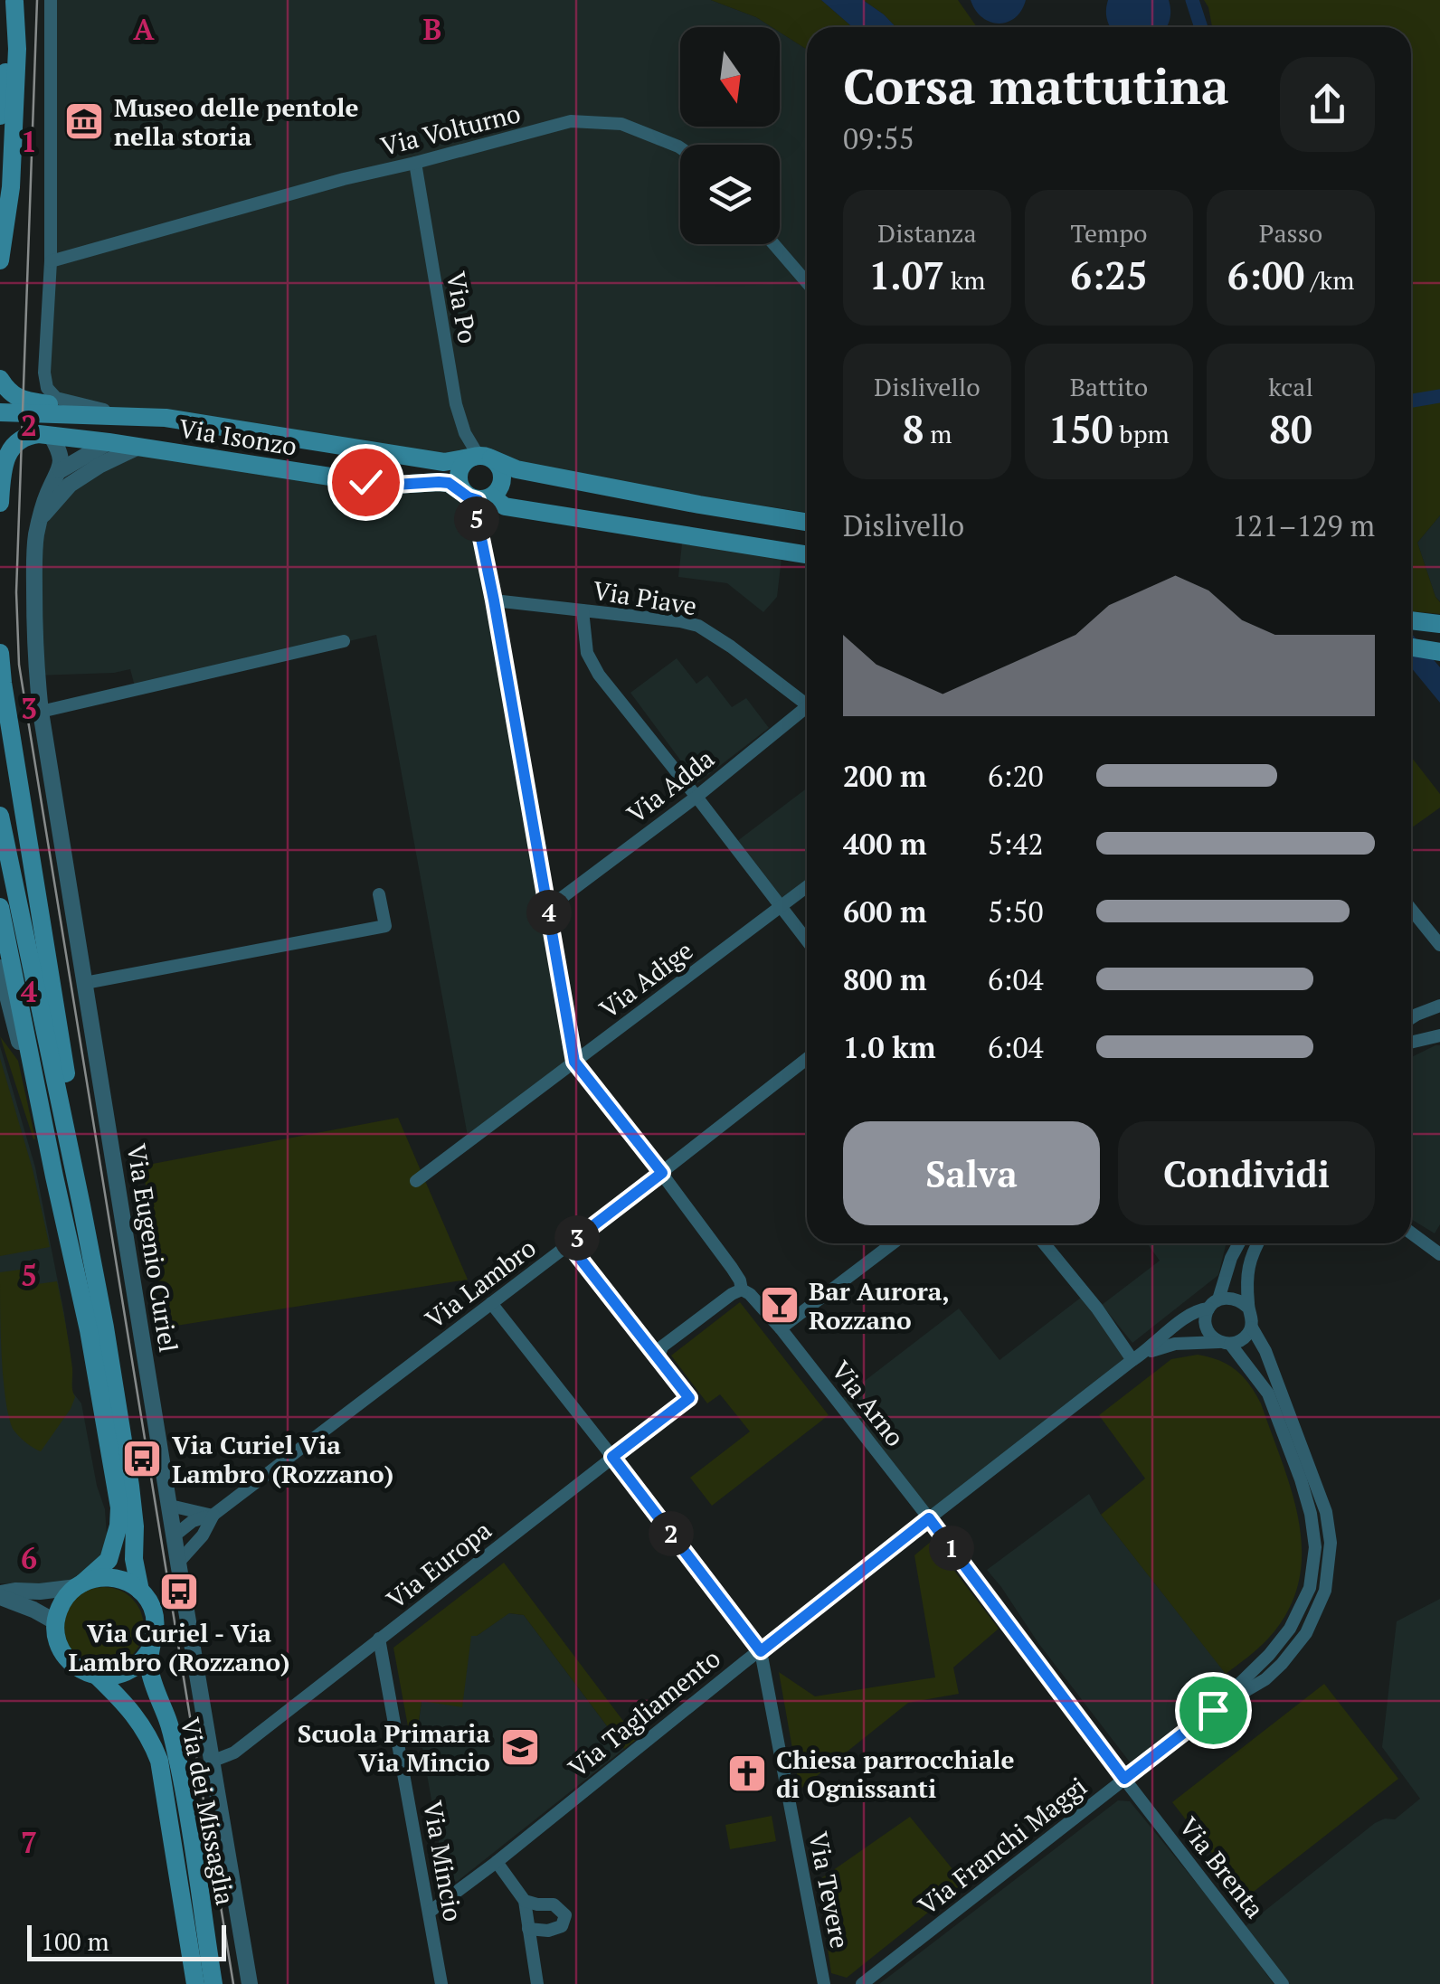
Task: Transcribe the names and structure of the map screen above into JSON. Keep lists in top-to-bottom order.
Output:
{
  "streets": {
    "main road": ["Via Isonzo", "Via dei Missaglia"],
    "street": [
      "Via Volturno",
      "Via Po",
      "Via Piave",
      "Via Adda",
      "Via Adige",
      "Via Eugenio Curiel",
      "Via Lambro",
      "Via Arno",
      "Via Europa",
      "Via Tagliamento",
      "Via Franchi Maggi",
      "Via Mincio",
      "Via Brenta",
      "Via Tevere"
    ]
  },
  "crossings": [
    ["Via Volturno", "Via Po"],
    ["Via Po", "Via Isonzo"],
    ["Via Adige", "Via Arno"],
    ["Via Eugenio Curiel", "Via Europa"],
    ["Via Lambro", "Via Arno"],
    ["Via Lambro", "Via Tevere"],
    ["Via Arno", "Via Tagliamento"],
    ["Via Arno", "Via Franchi Maggi"],
    ["Via Arno", "Via Brenta"],
    ["Via Europa", "Via Mincio"],
    ["Via Europa", "Via Tevere"],
    ["Via Tagliamento", "Via Franchi Maggi"],
    ["Via Tagliamento", "Via Mincio"],
    ["Via Tagliamento", "Via Tevere"],
    ["Via Franchi Maggi", "Via Brenta"]
  ],
  "places": {
    "museum": ["Museo delle pentole nella storia"],
    "bar": ["Bar Aurora, Rozzano"],
    "bus stop": ["Via Curiel Via Lambro (Rozzano)", "Via Curiel - Via Lambro (Rozzano)"],
    "school or university": ["Scuola Primaria Via Mincio"],
    "church": ["Chiesa parrocchiale di Ognissanti"]
  },
  "scale_bar": "100 m",
  "north": "bottom",
  "page": {
    "heading": ["Corsa mattutina", "09:55"],
    "stats": [
      ["Distanza", "1.07 km"],
      ["Tempo", "6:25"],
      ["Passo", "6:00 /km"],
      ["Dislivello", "8 m"],
      ["Battito", "150 bpm"],
      ["kcal", "80"]
    ],
    "chart": ["Dislivello", "121–129 m"],
    "pins": [
      "5",
      "4",
      "3",
      "2",
      "1"
    ],
    "list": [
      {
        "name": "200 m",
        "note": "6:20"
      },
      {
        "name": "400 m",
        "note": "5:42"
      },
      {
        "name": "600 m",
        "note": "5:50"
      },
      {
        "name": "800 m",
        "note": "6:04"
      },
      {
        "name": "1.0 km",
        "note": "6:04"
      }
    ],
    "buttons": ["Salva", "Condividi"],
    "scale": "100 m"
  },
  "grid": {
    "columns": ["A", "B"],
    "rows": [
      "1",
      "2",
      "3",
      "4",
      "5",
      "6",
      "7"
    ]
  }
}
